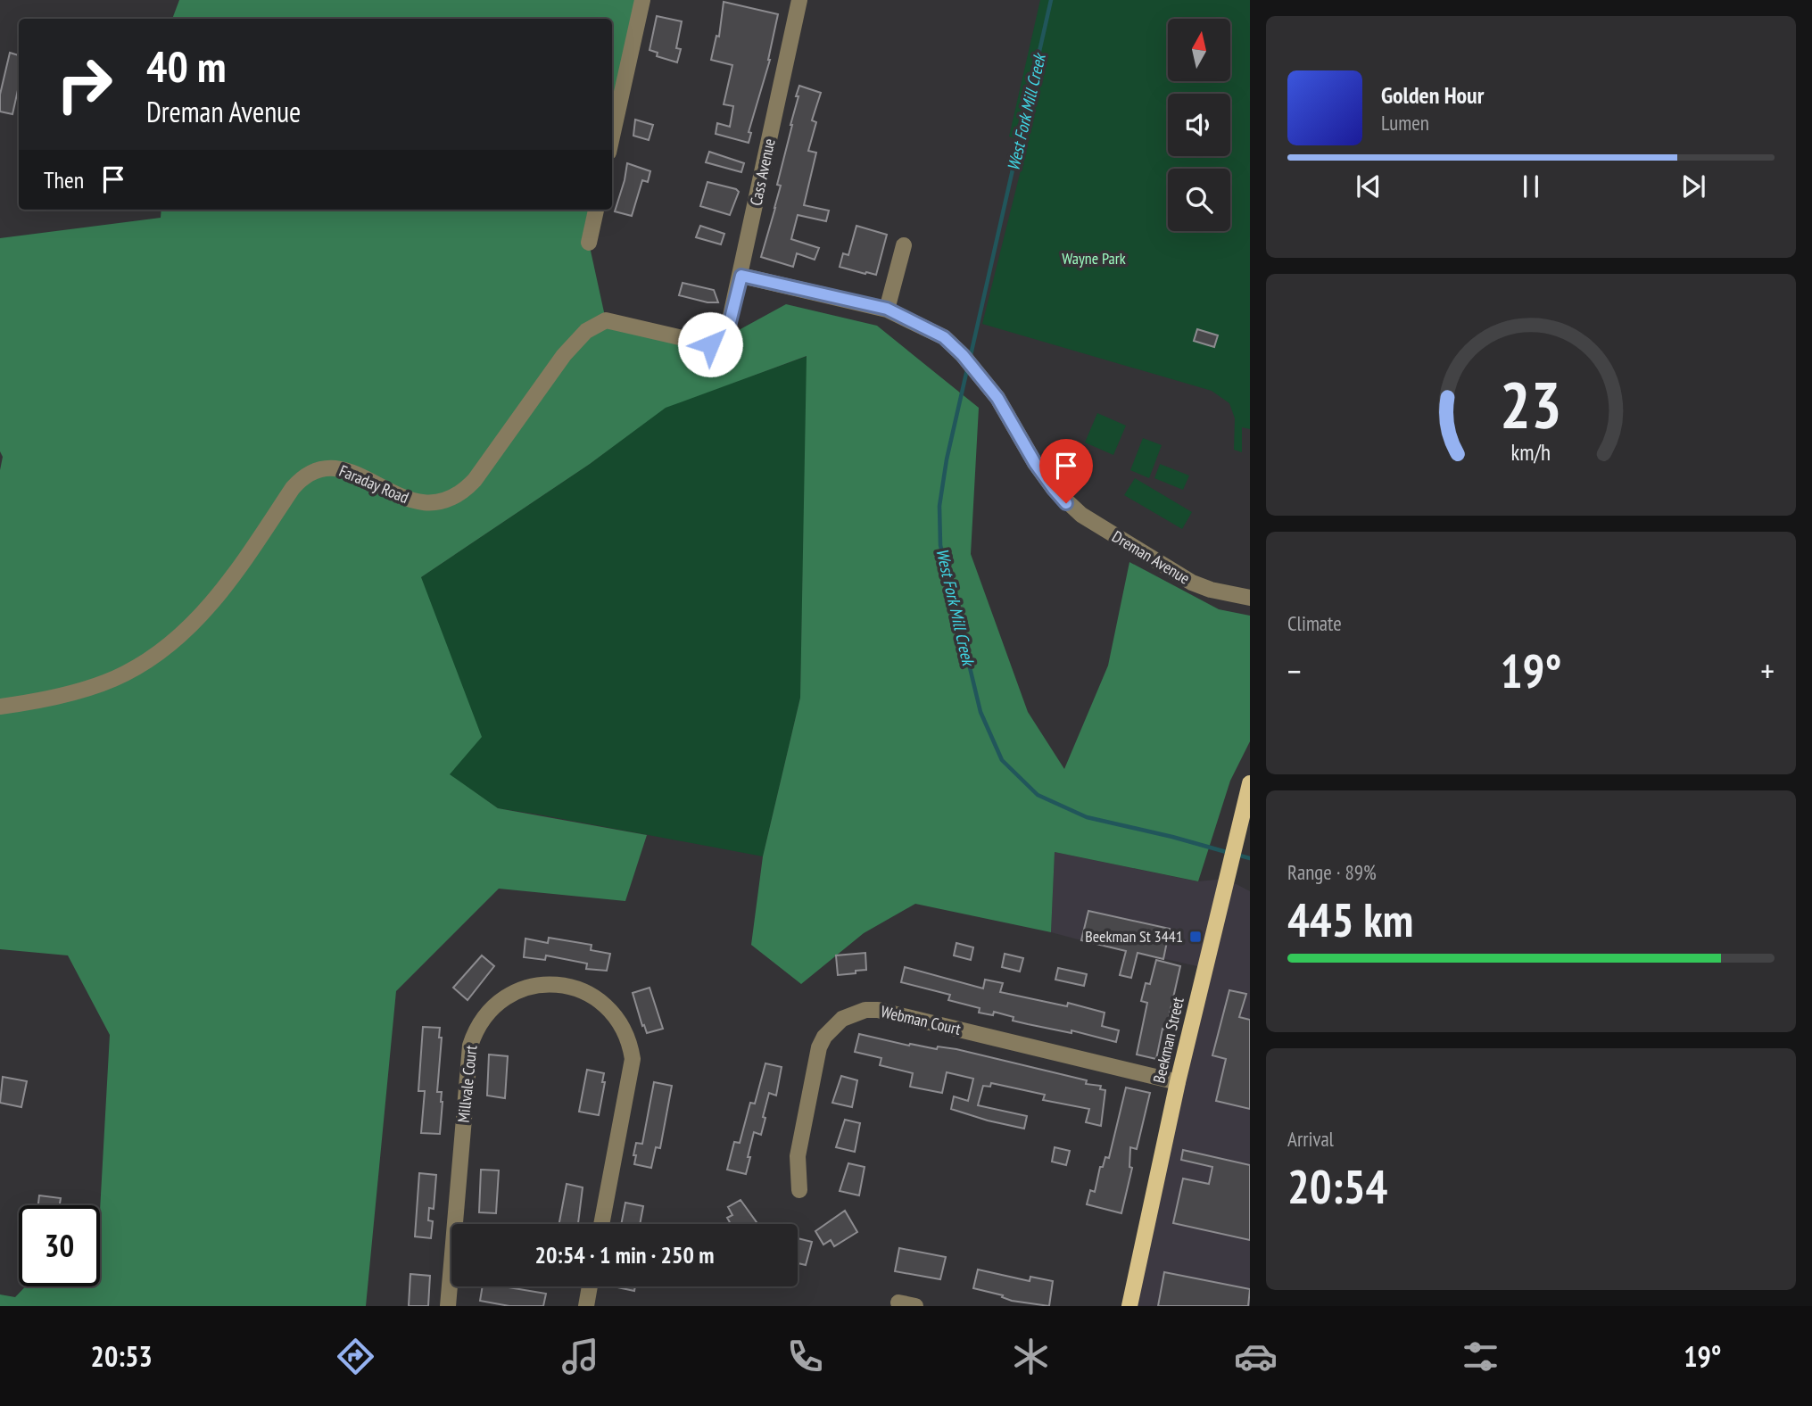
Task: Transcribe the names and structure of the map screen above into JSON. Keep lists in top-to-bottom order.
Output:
{
  "streets": {
    "main road": ["Beekman Street"],
    "street": [
      "Cass Avenue",
      "Faraday Road",
      "Dreman Avenue",
      "Webman Court",
      "Millvale Court"
    ]
  },
  "crossings": [
    ["Cass Avenue", "Faraday Road"],
    ["Cass Avenue", "Dreman Avenue"],
    ["Webman Court", "Beekman Street"]
  ],
  "water": ["West Fork Mill Creek"],
  "parks": ["Wayne Park"],
  "places": {
    "transit": ["Beekman St 3441"]
  },
  "north": "top",
  "page": {
    "turn": ["40 m", "Dreman Avenue"],
    "song": ["Golden Hour", "Lumen"],
    "then": "Then",
    "tile": [
      "Climate",
      ["Range · 89%", "445 km"],
      ["Arrival", "20:54"]
    ],
    "heat": ["−", "19°", "+"],
    "limit": "30",
    "trip": "20:54 · 1 min · 250 m",
    "tabs": ["20:53", "19°"],
    "gauge": ["23", "km/h"]
  }
}
